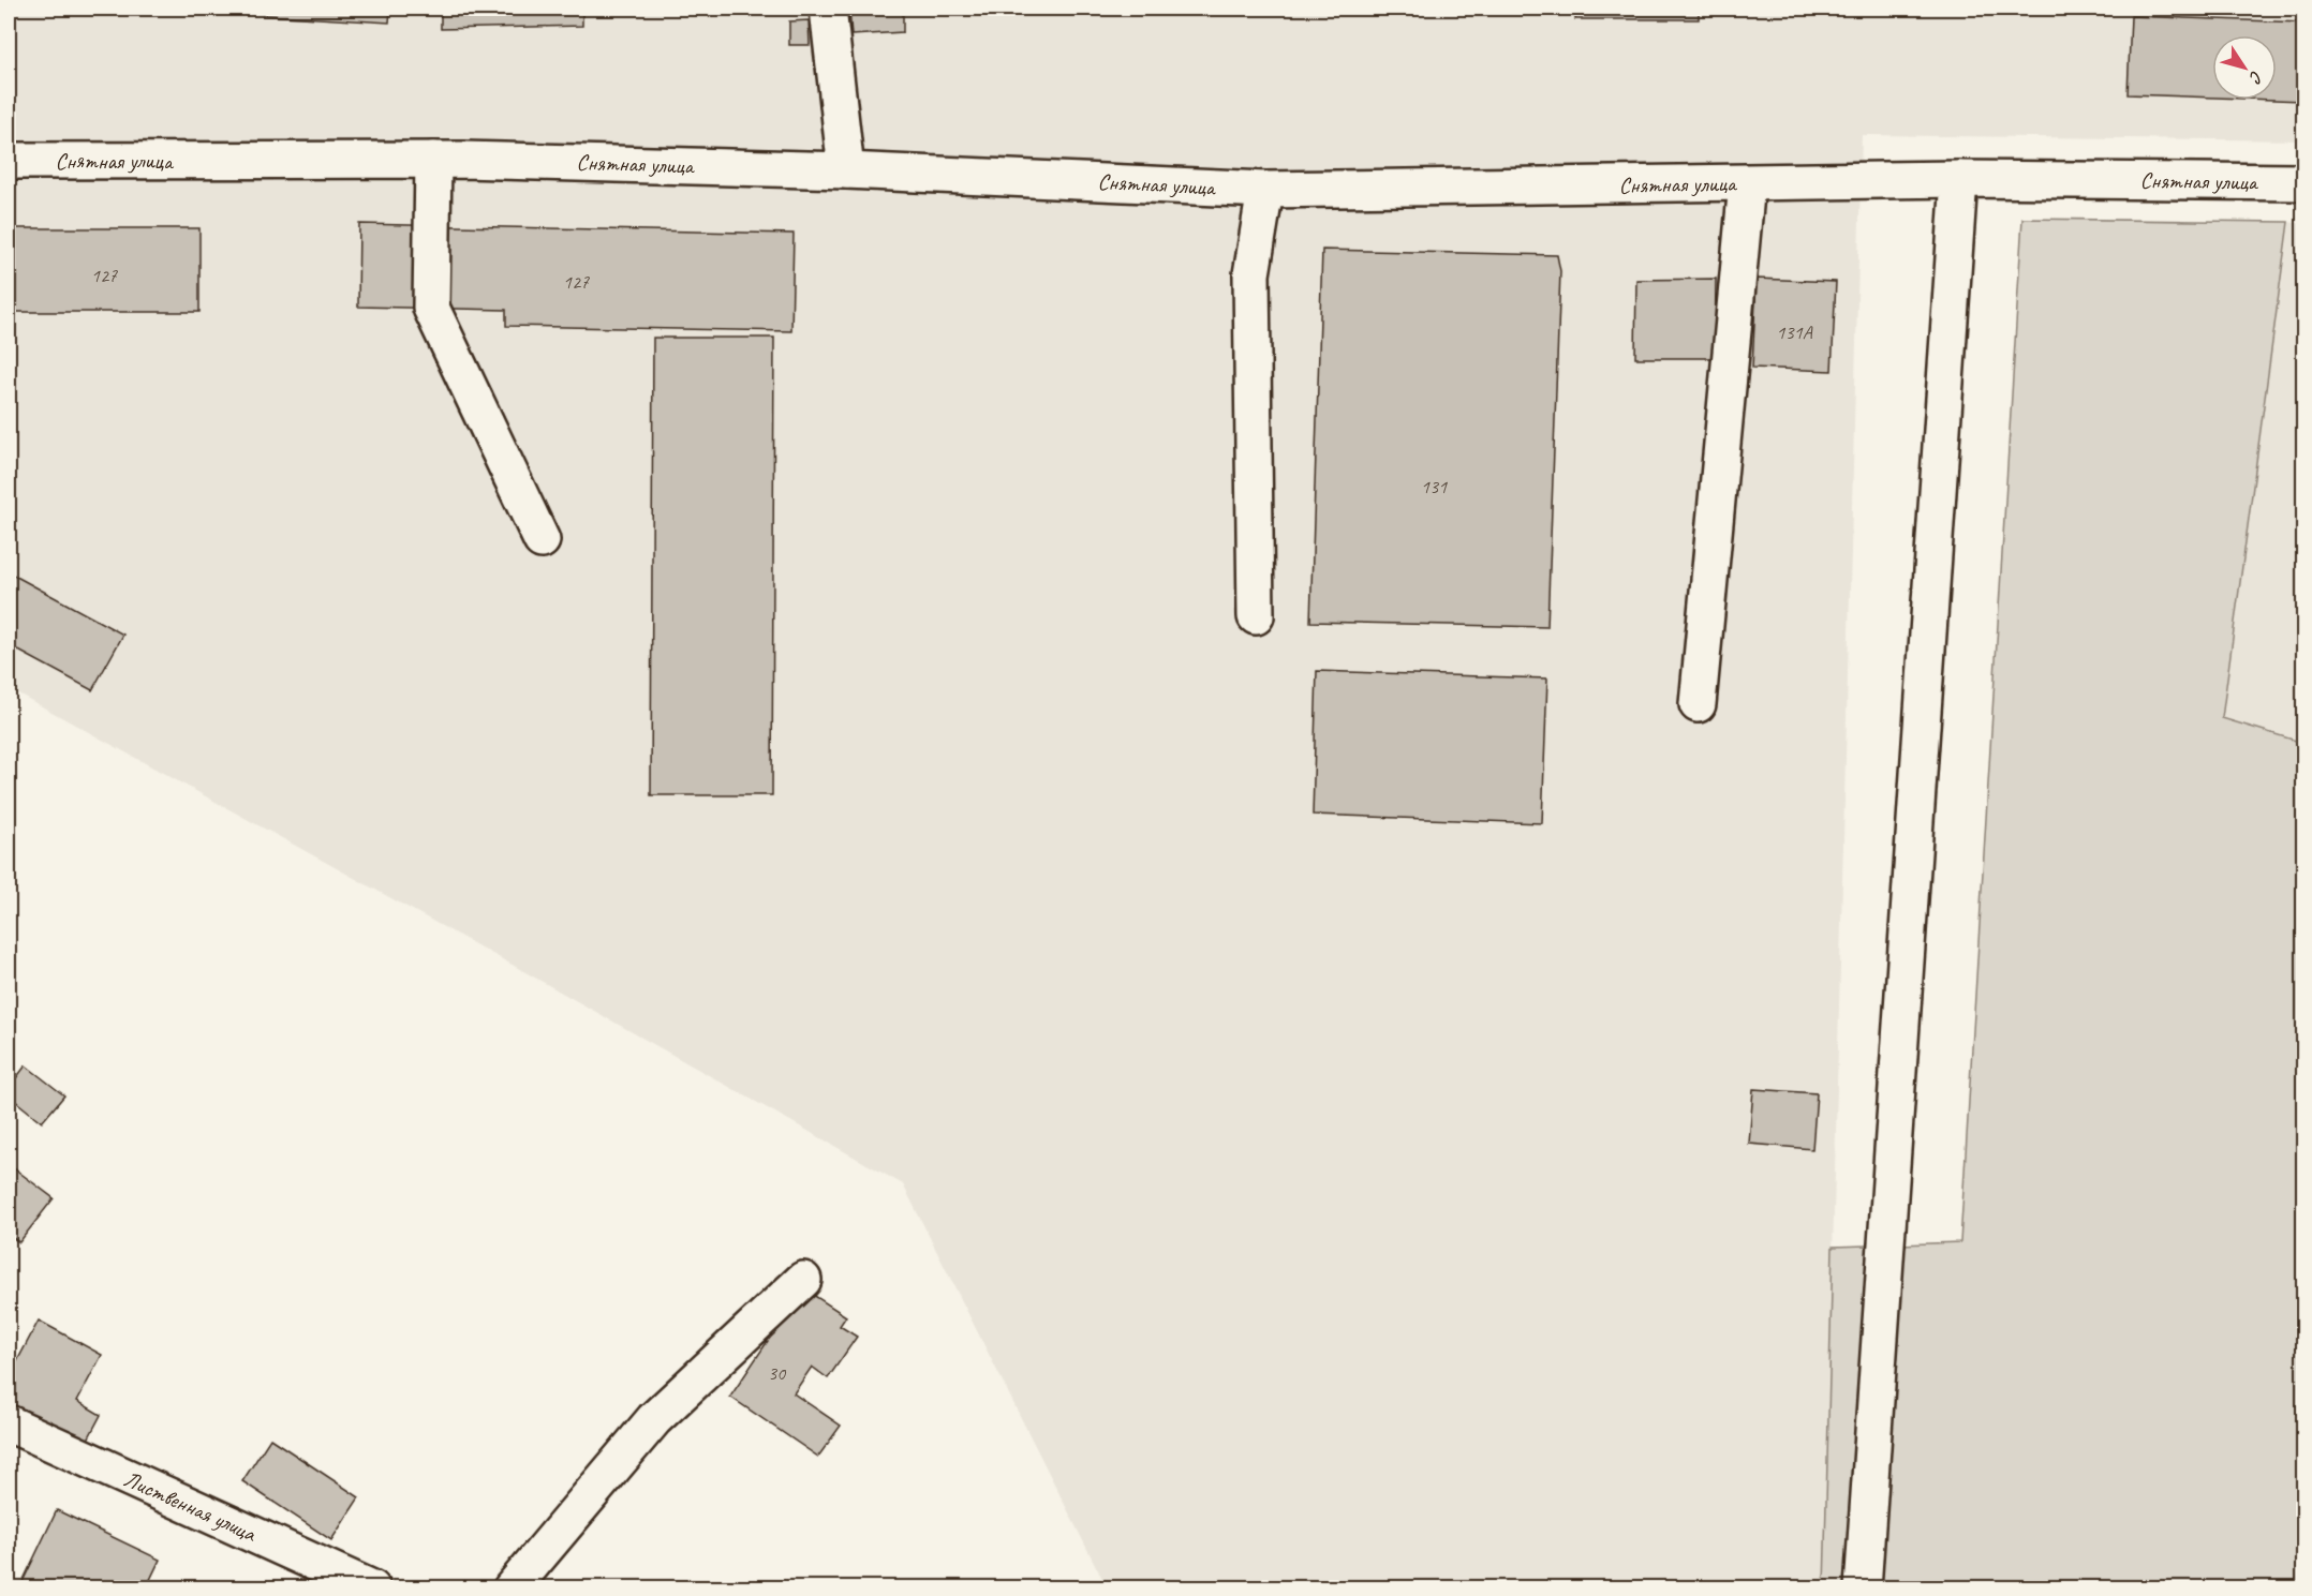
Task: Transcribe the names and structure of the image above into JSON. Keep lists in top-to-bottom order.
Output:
{
  "streets": {
    "street": ["Снятная улица", "Лиственная улица"]
  },
  "house_numbers": [
    "127",
    "127",
    "131А",
    "131",
    "30"
  ],
  "north": "bottom right"
}
